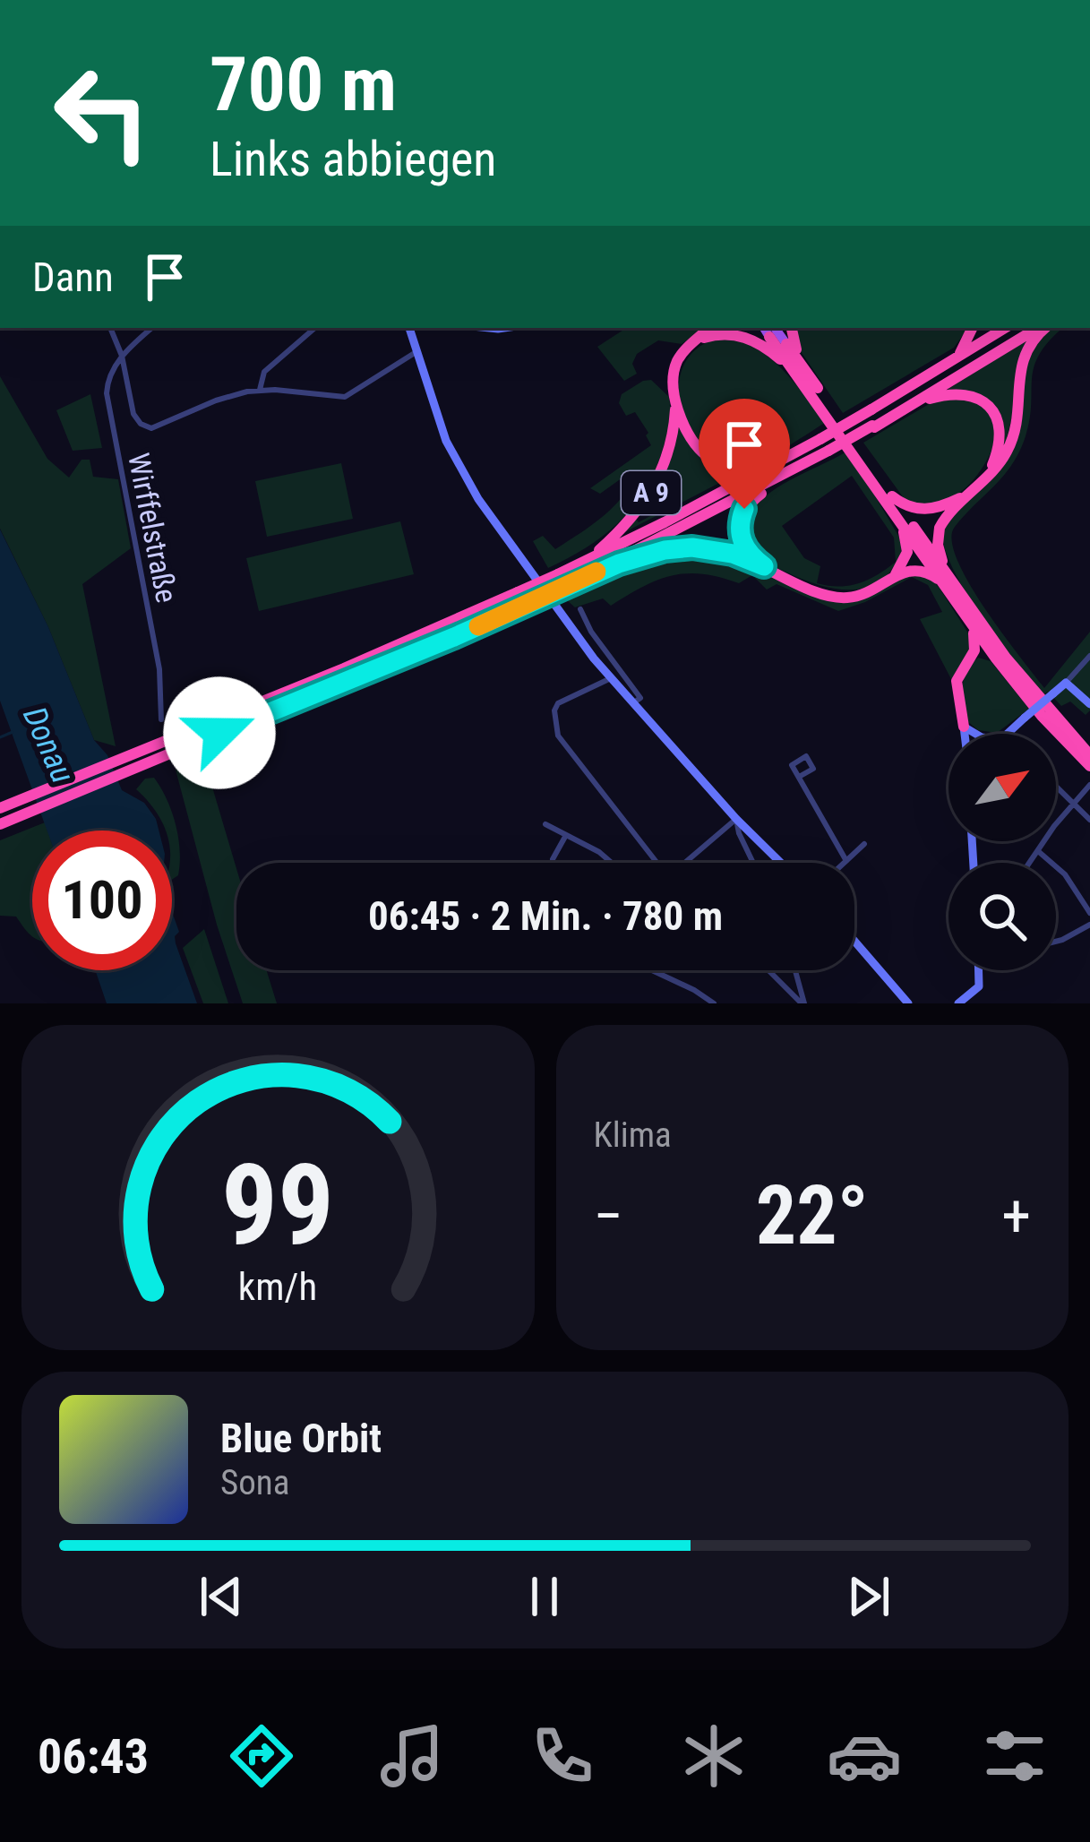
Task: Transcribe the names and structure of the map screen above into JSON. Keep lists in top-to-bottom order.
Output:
{
  "streets": {
    "highway": ["A 9"],
    "street": ["Wirffelstraße"]
  },
  "water": ["Donau"],
  "north": "top right",
  "page": {
    "turn": ["700 m", "Links abbiegen"],
    "then": "Dann",
    "limit": "100",
    "trip": "06:45 · 2 Min. · 780 m",
    "tile": "Klima",
    "heat": ["−", "22°", "+"],
    "song": ["Blue Orbit", "Sona"],
    "tabs": "06:43",
    "gauge": ["99", "km/h"]
  }
}
